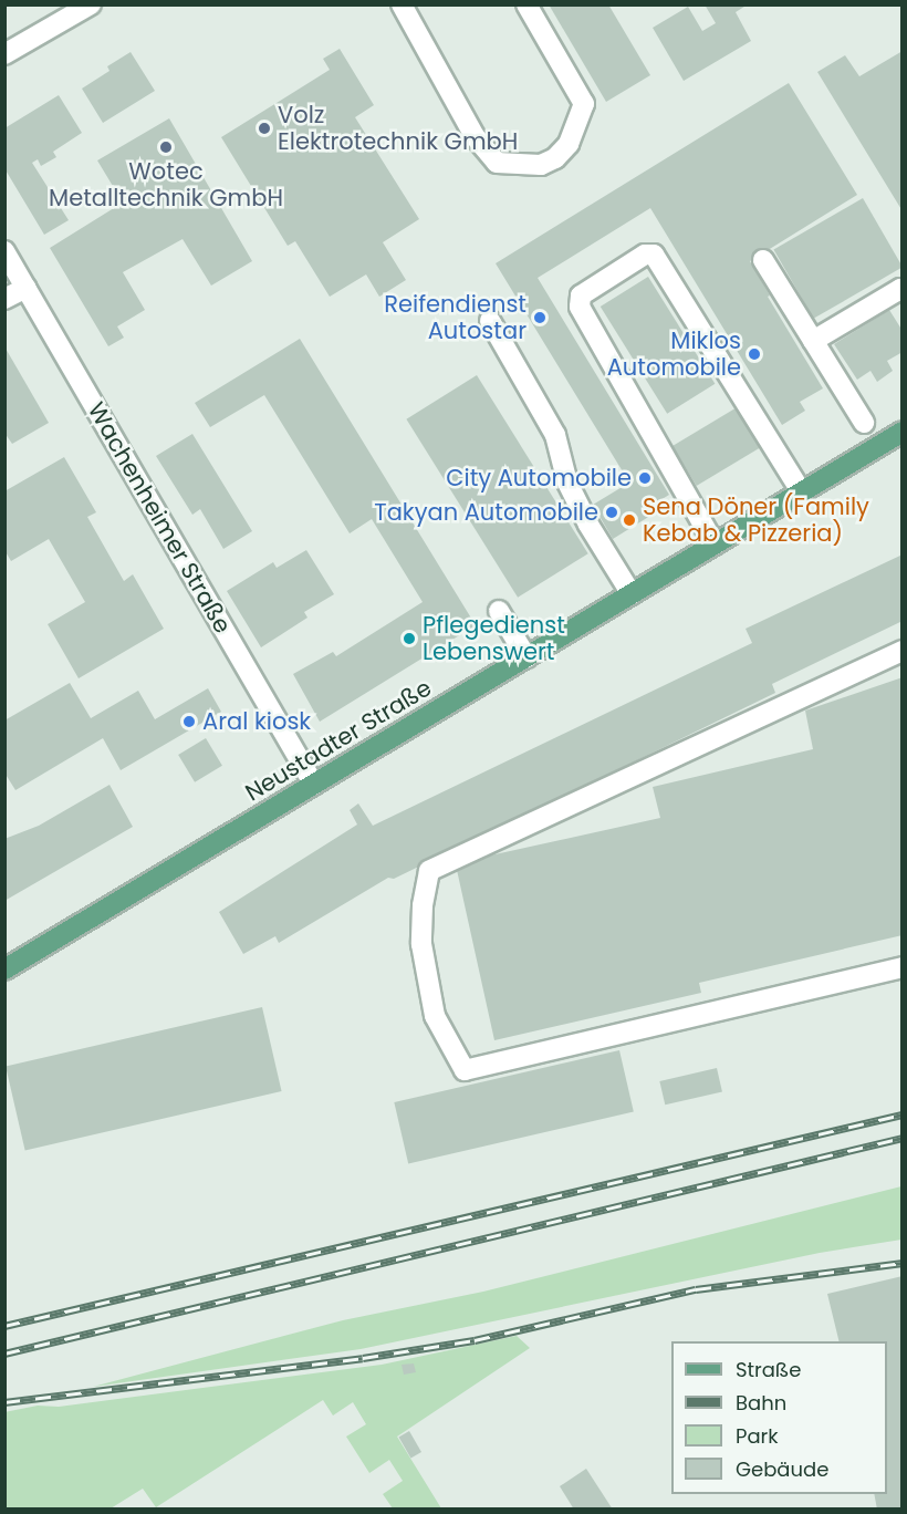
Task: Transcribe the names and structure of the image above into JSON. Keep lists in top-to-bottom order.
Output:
{
  "streets": {
    "main road": ["Neustadter Straße"],
    "street": ["Wachenheimer Straße"]
  },
  "crossings": [
    ["Wachenheimer Straße", "Neustadter Straße"]
  ],
  "places": [
    "Volz Elektrotechnik GmbH",
    "Wotec Metalltechnik GmbH",
    "Reifendienst Autostar",
    "Miklos Automobile",
    "City Automobile",
    "Takyan Automobile",
    "Sena Döner (Family Kebab & Pizzeria)",
    "Pflegedienst Lebenswert",
    "Aral kiosk"
  ],
  "legend": [
    "Straße",
    "Bahn",
    "Park",
    "Gebäude"
  ]
}
